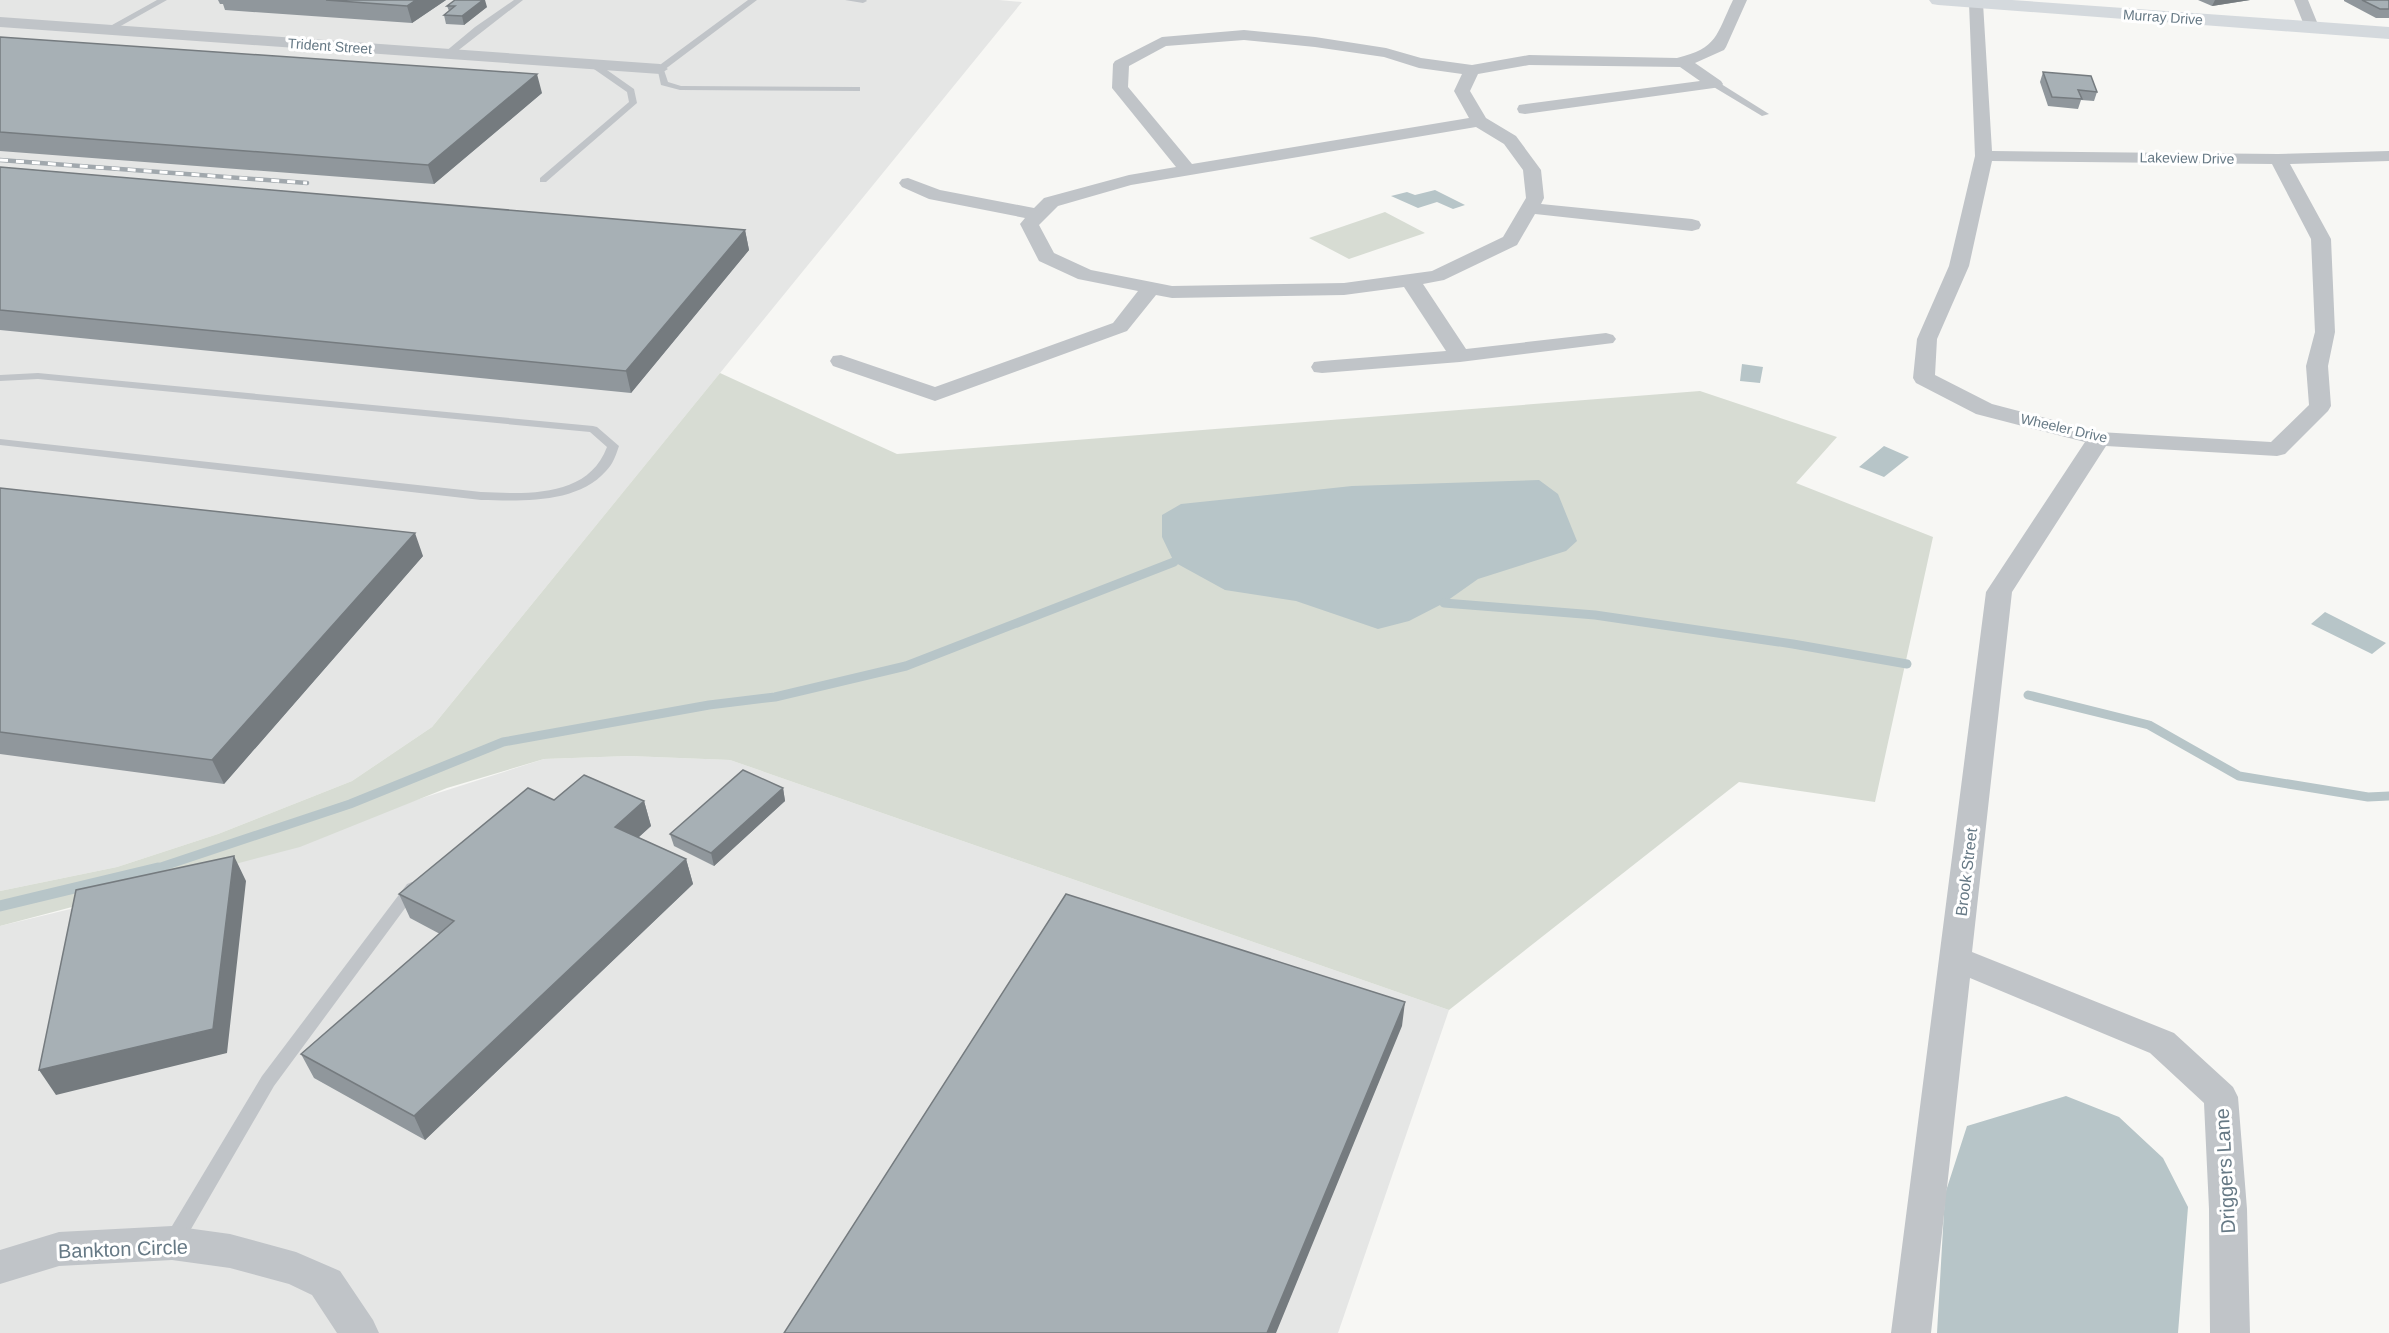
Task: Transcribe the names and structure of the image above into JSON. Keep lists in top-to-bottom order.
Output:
{
  "streets": {
    "street": [
      "Murray Drive",
      "Trident Street",
      "Lakeview Drive",
      "Wheeler Drive",
      "Brook Street",
      "Driggers Lane",
      "Bankton Circle"
    ]
  },
  "crossings": [
    ["Murray Drive", "Wheeler Drive"],
    ["Lakeview Drive", "Wheeler Drive"],
    ["Wheeler Drive", "Brook Street"],
    ["Brook Street", "Driggers Lane"]
  ]
}
